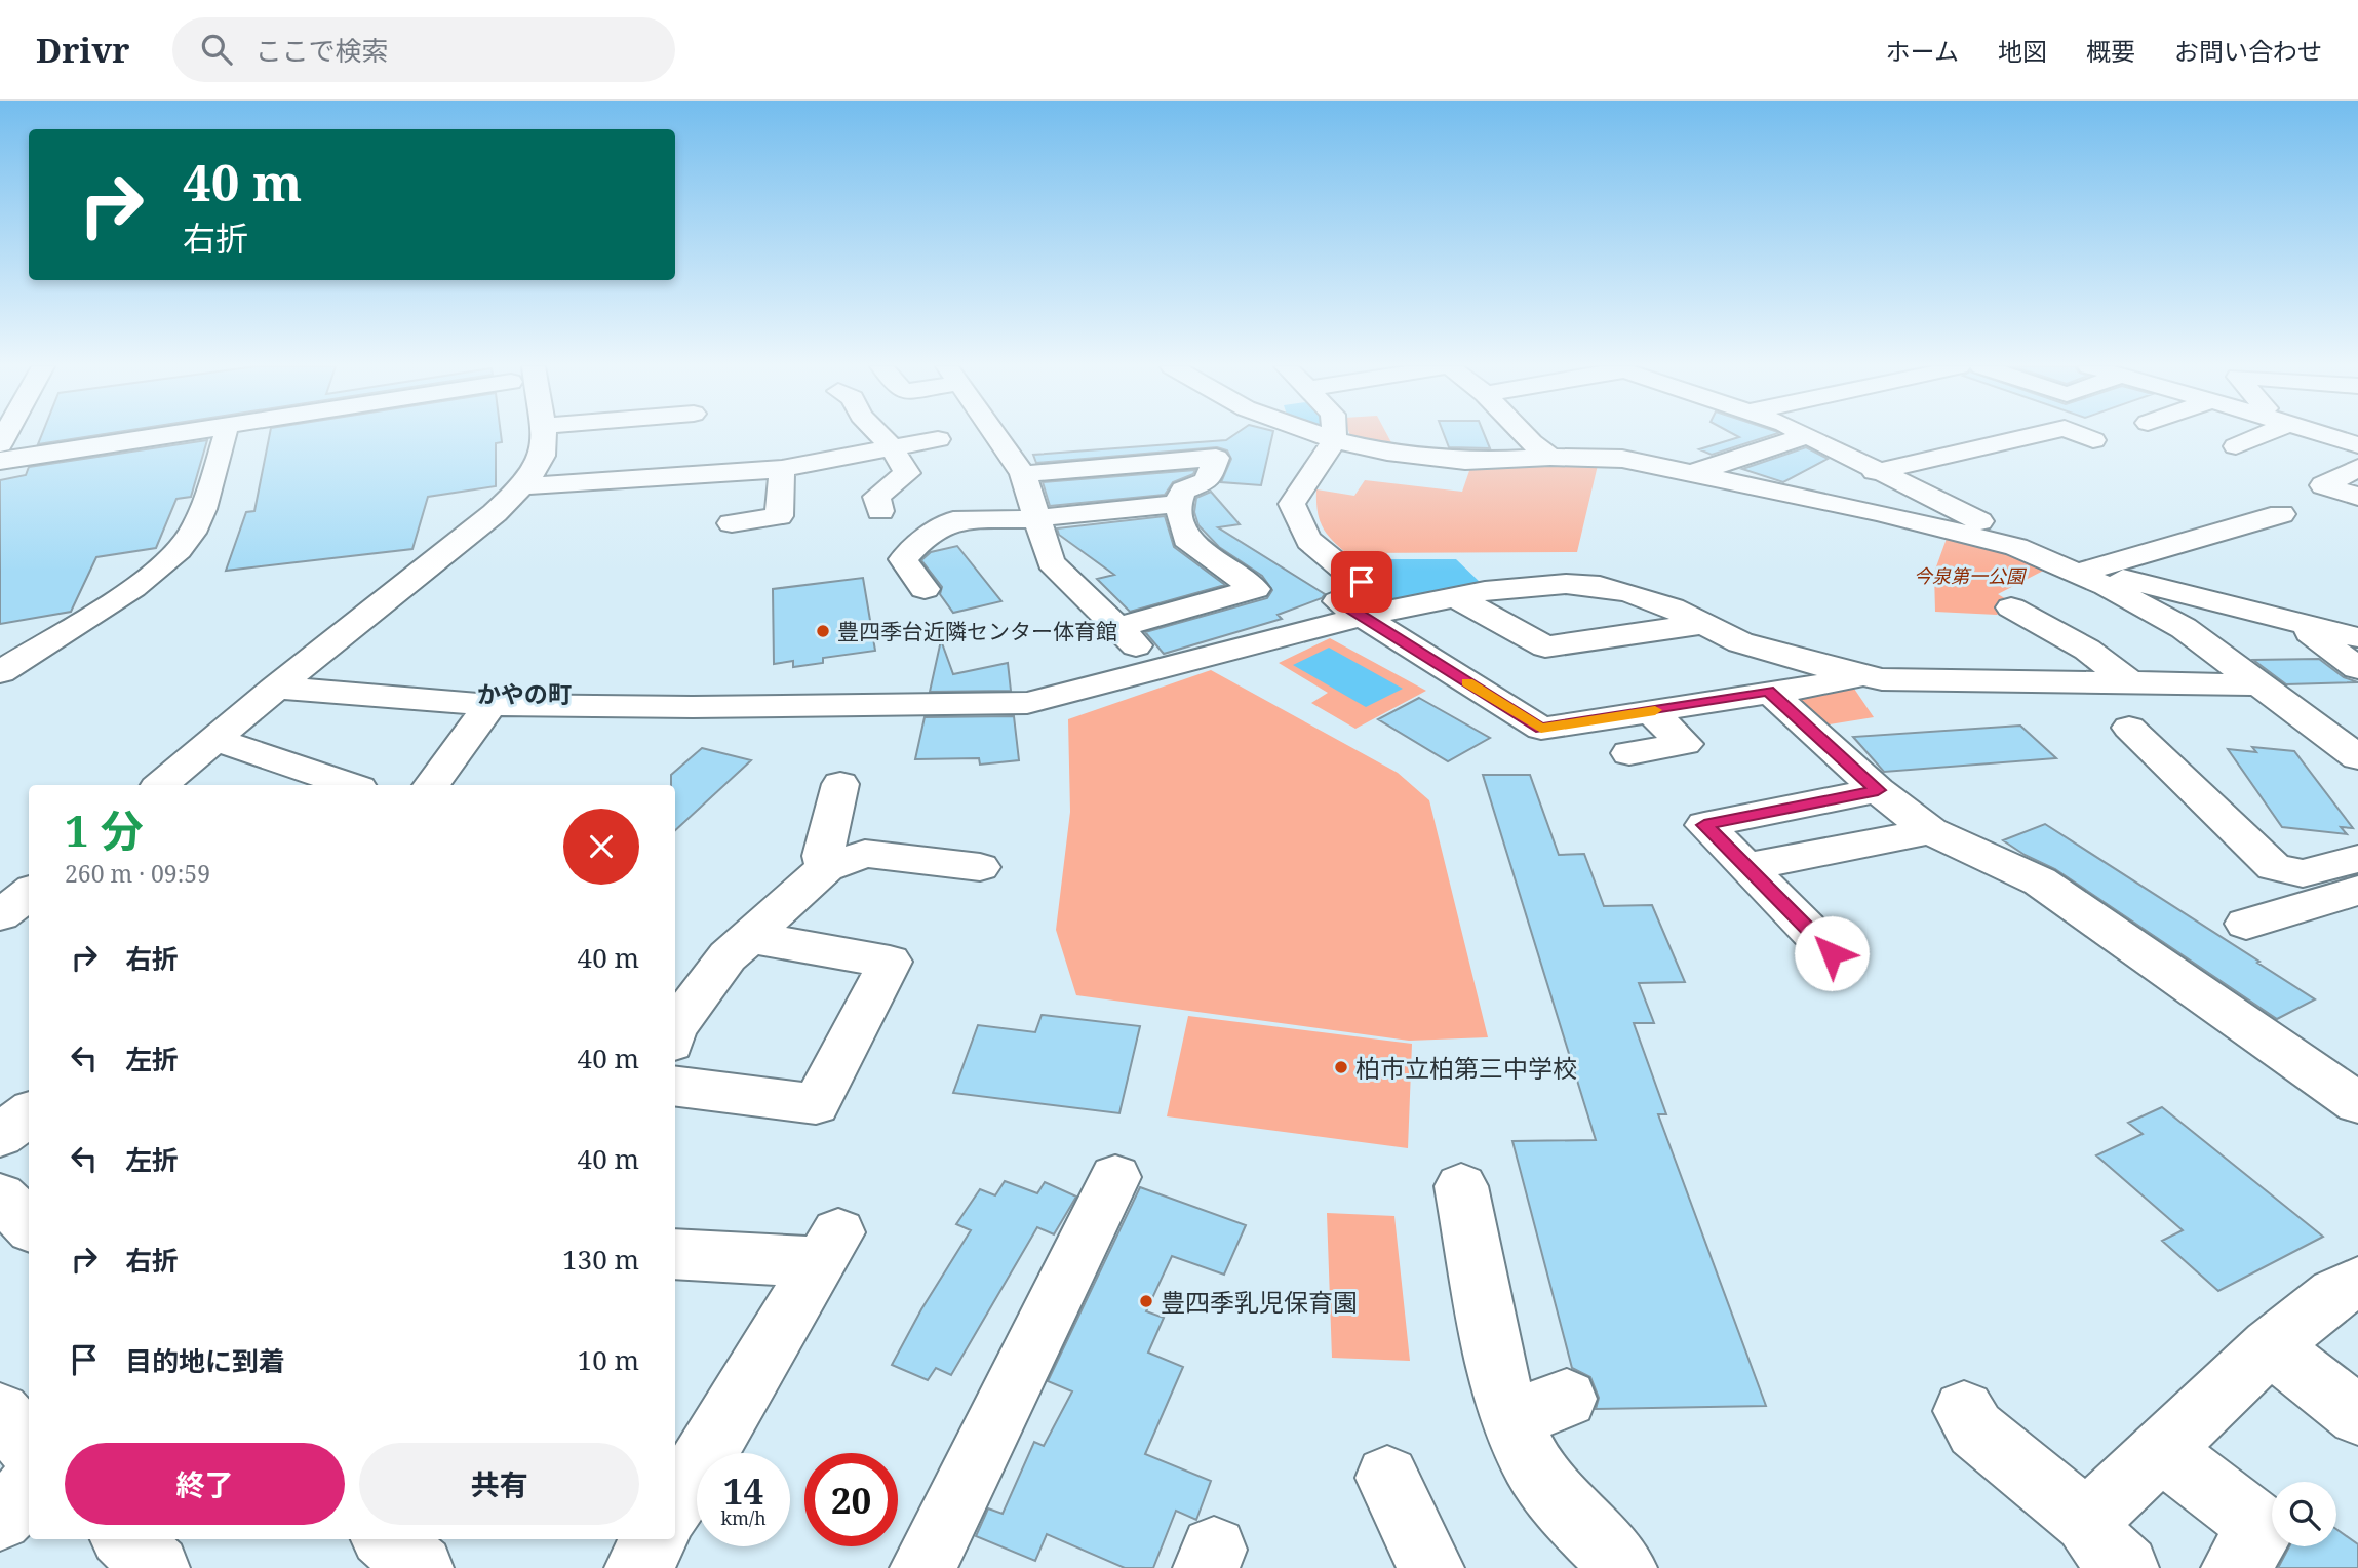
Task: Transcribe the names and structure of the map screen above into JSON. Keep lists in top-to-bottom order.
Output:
{
  "districts": ["かやの町"],
  "parks": ["今泉第一公園"],
  "places": ["豊四季台近隣センター体育館", "柏市立柏第三中学校", "豊四季乳児保育園"],
  "page": {
    "header": "Drivr",
    "search": "ここで検索",
    "nav": [
      "ホーム",
      "地図",
      "概要",
      "お問い合わせ"
    ],
    "turn": ["40 m", "右折"],
    "heading": ["1 分", "260 m · 09:59"],
    "list": [
      {
        "name": "右折",
        "value": "40 m"
      },
      {
        "name": "左折",
        "value": "40 m"
      },
      {
        "name": "左折",
        "value": "40 m"
      },
      {
        "name": "右折",
        "value": "130 m"
      },
      {
        "name": "目的地に到着",
        "value": "10 m"
      }
    ],
    "buttons": ["終了", "共有"],
    "speed": "14 km/h",
    "limit": "20"
  }
}
